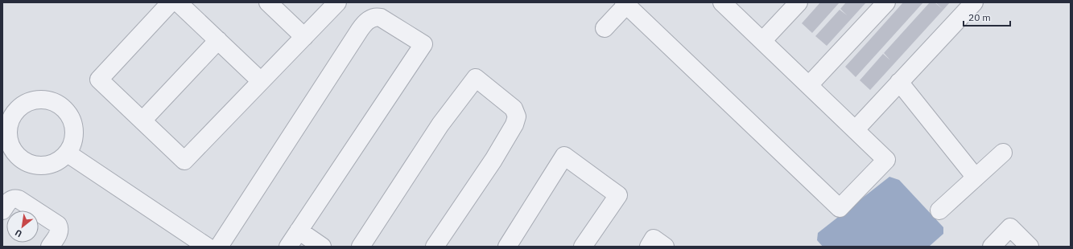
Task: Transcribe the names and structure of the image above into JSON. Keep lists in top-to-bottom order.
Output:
{
  "scale_bar": "20 m",
  "north": "bottom left"
}
